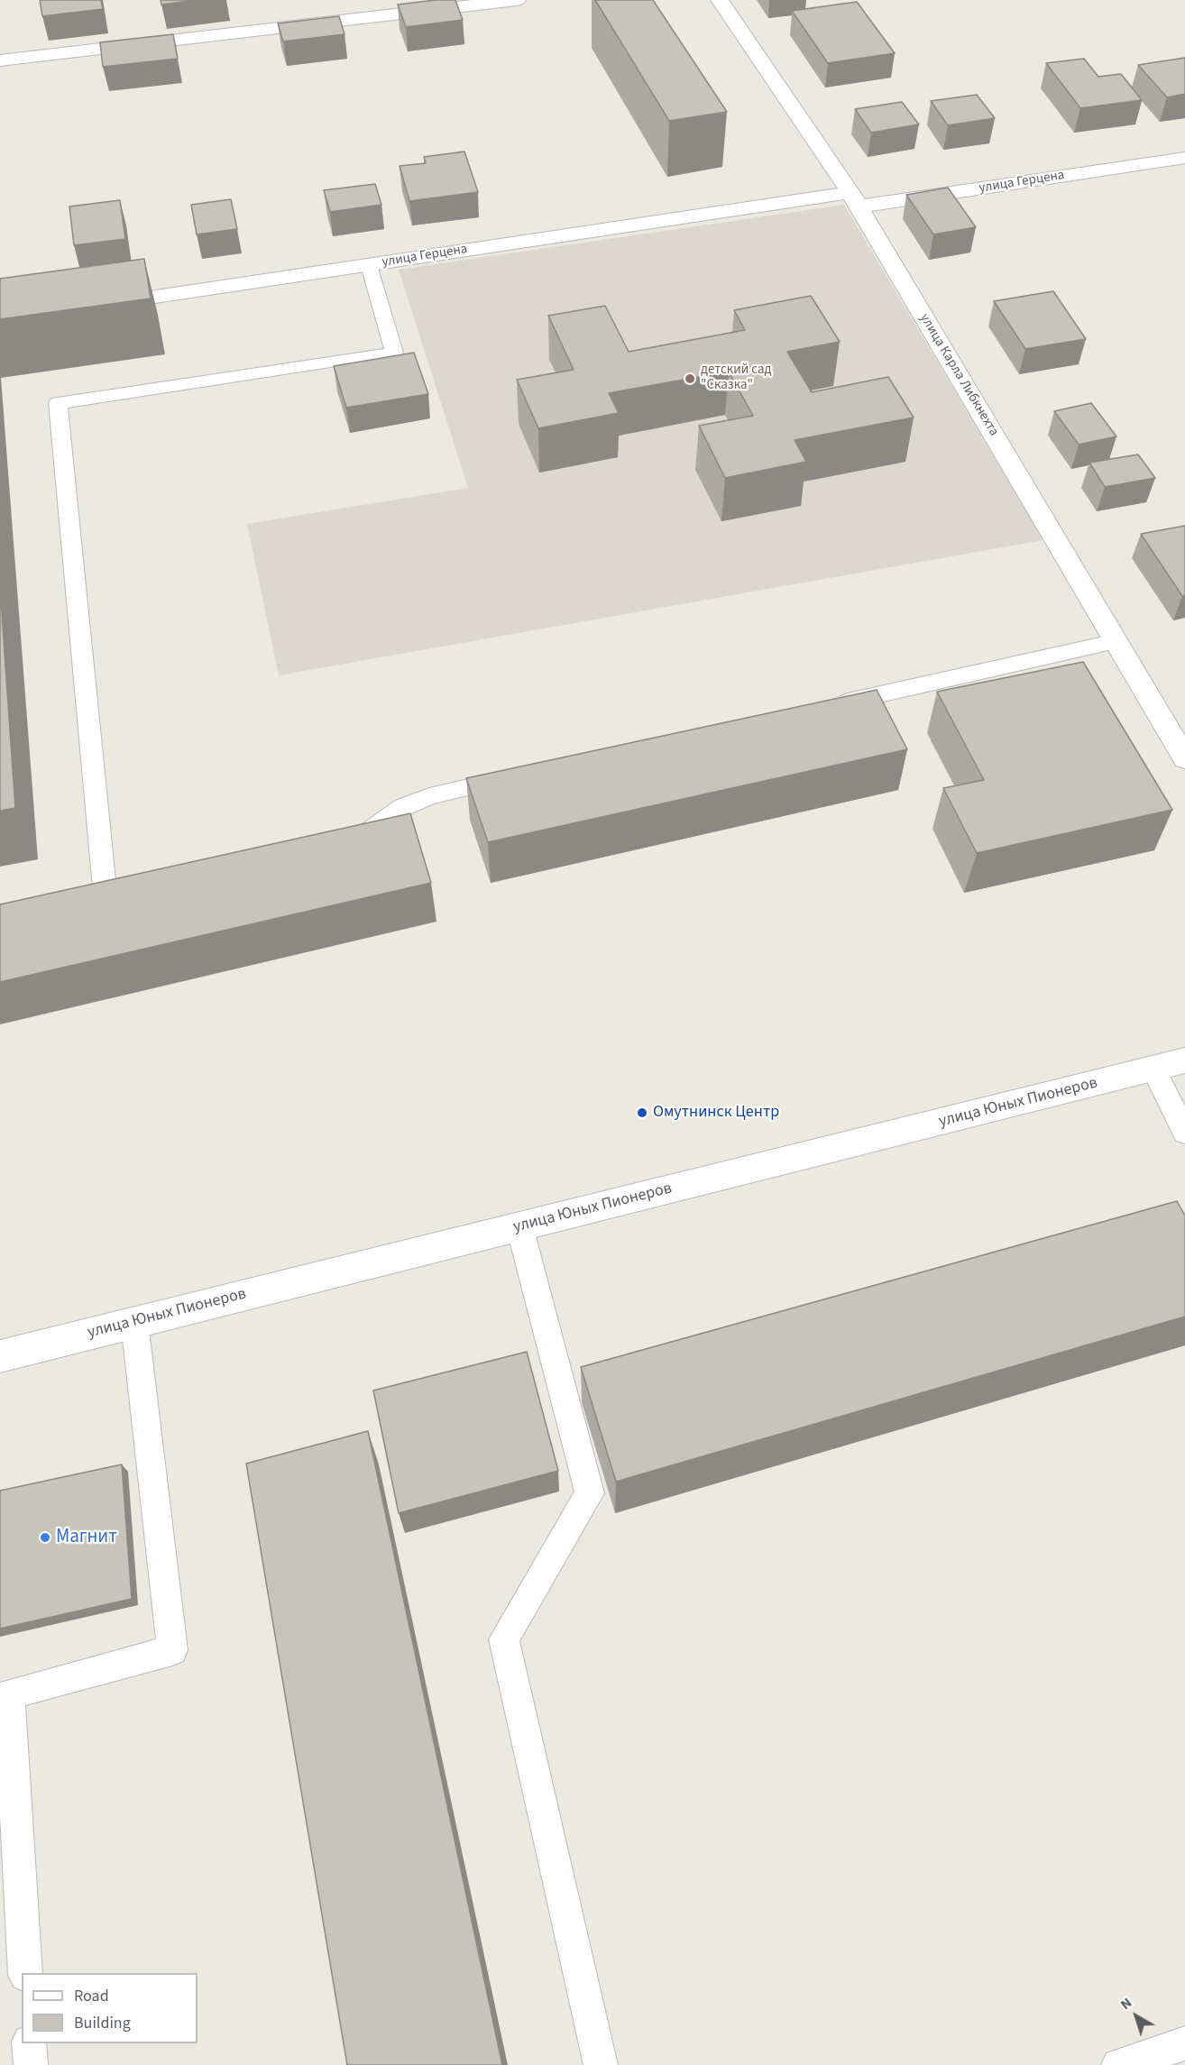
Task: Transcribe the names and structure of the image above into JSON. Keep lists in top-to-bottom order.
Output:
{
  "streets": {
    "street": ["улица Герцена", "улица Карла Либкнехта", "улица Юных Пионеров"]
  },
  "crossings": [
    ["улица Герцена", "улица Карла Либкнехта"]
  ],
  "places": ["детский сад \"Сказка\"", "Омутнинск Центр", "Магнит"],
  "legend": ["Road", "Building"],
  "north": "top left"
}
